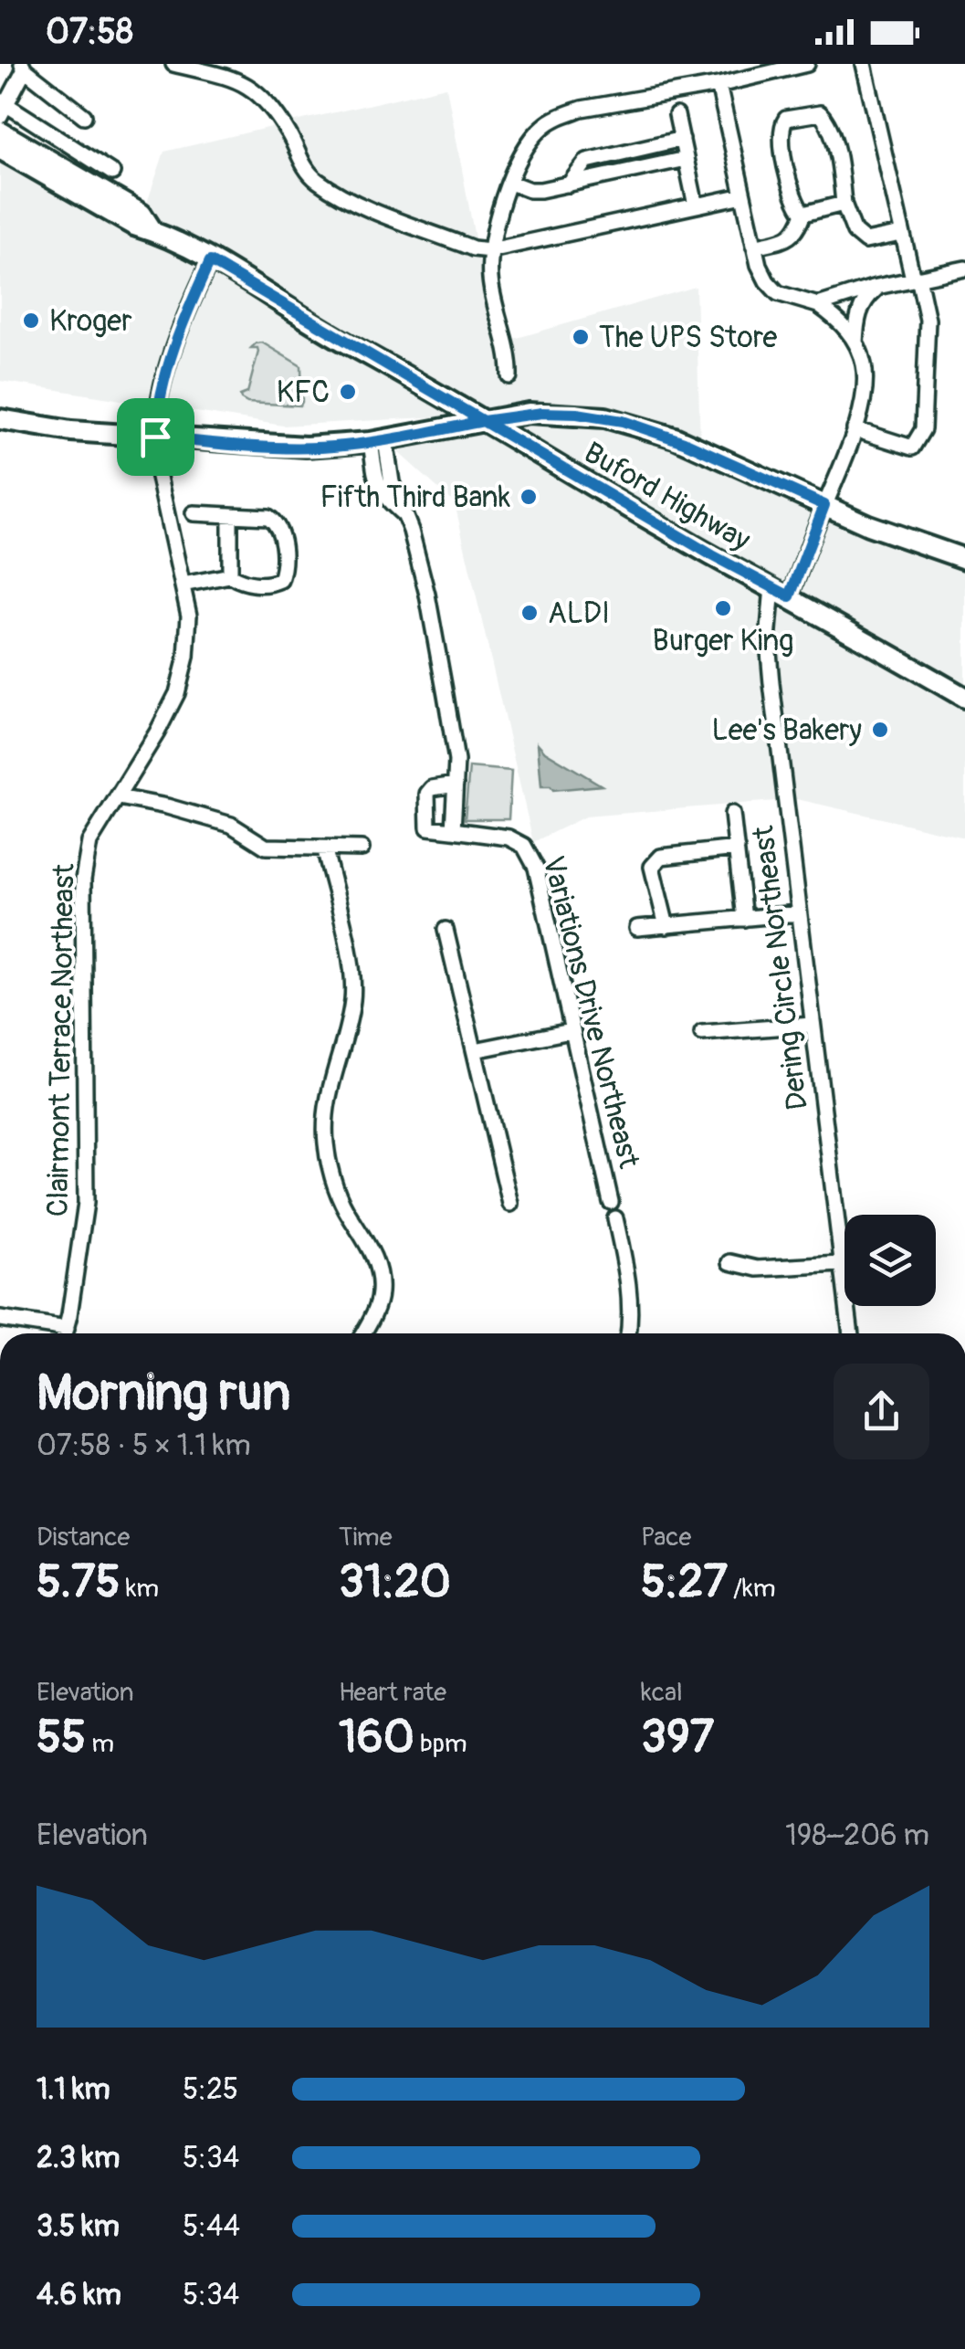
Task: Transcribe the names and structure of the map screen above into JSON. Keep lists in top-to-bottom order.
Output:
{
  "streets": {
    "main road": ["Buford Highway"],
    "street": ["Dering Circle Northeast", "Variations Drive Northeast", "Clairmont Terrace Northeast"]
  },
  "crossings": [
    ["Buford Highway", "Dering Circle Northeast"],
    ["Buford Highway", "Clairmont Terrace Northeast"]
  ],
  "places": [
    "Kroger",
    "The UPS Store",
    "KFC",
    "Fifth Third Bank",
    "Burger King",
    "ALDI",
    "Lee's Bakery"
  ],
  "page": {
    "status": "07:58",
    "heading": ["Morning run", "07:58 · 5 × 1.1 km"],
    "stats": [
      ["Distance", "5.75 km"],
      ["Time", "31:20"],
      ["Pace", "5:27 /km"],
      ["Elevation", "55 m"],
      ["Heart rate", "160 bpm"],
      ["kcal", "397"]
    ],
    "chart": ["Elevation", "198–206 m"],
    "list": [
      {
        "name": "1.1 km",
        "note": "5:25"
      },
      {
        "name": "2.3 km",
        "note": "5:34"
      },
      {
        "name": "3.5 km",
        "note": "5:44"
      },
      {
        "name": "4.6 km",
        "note": "5:34"
      }
    ]
  }
}
